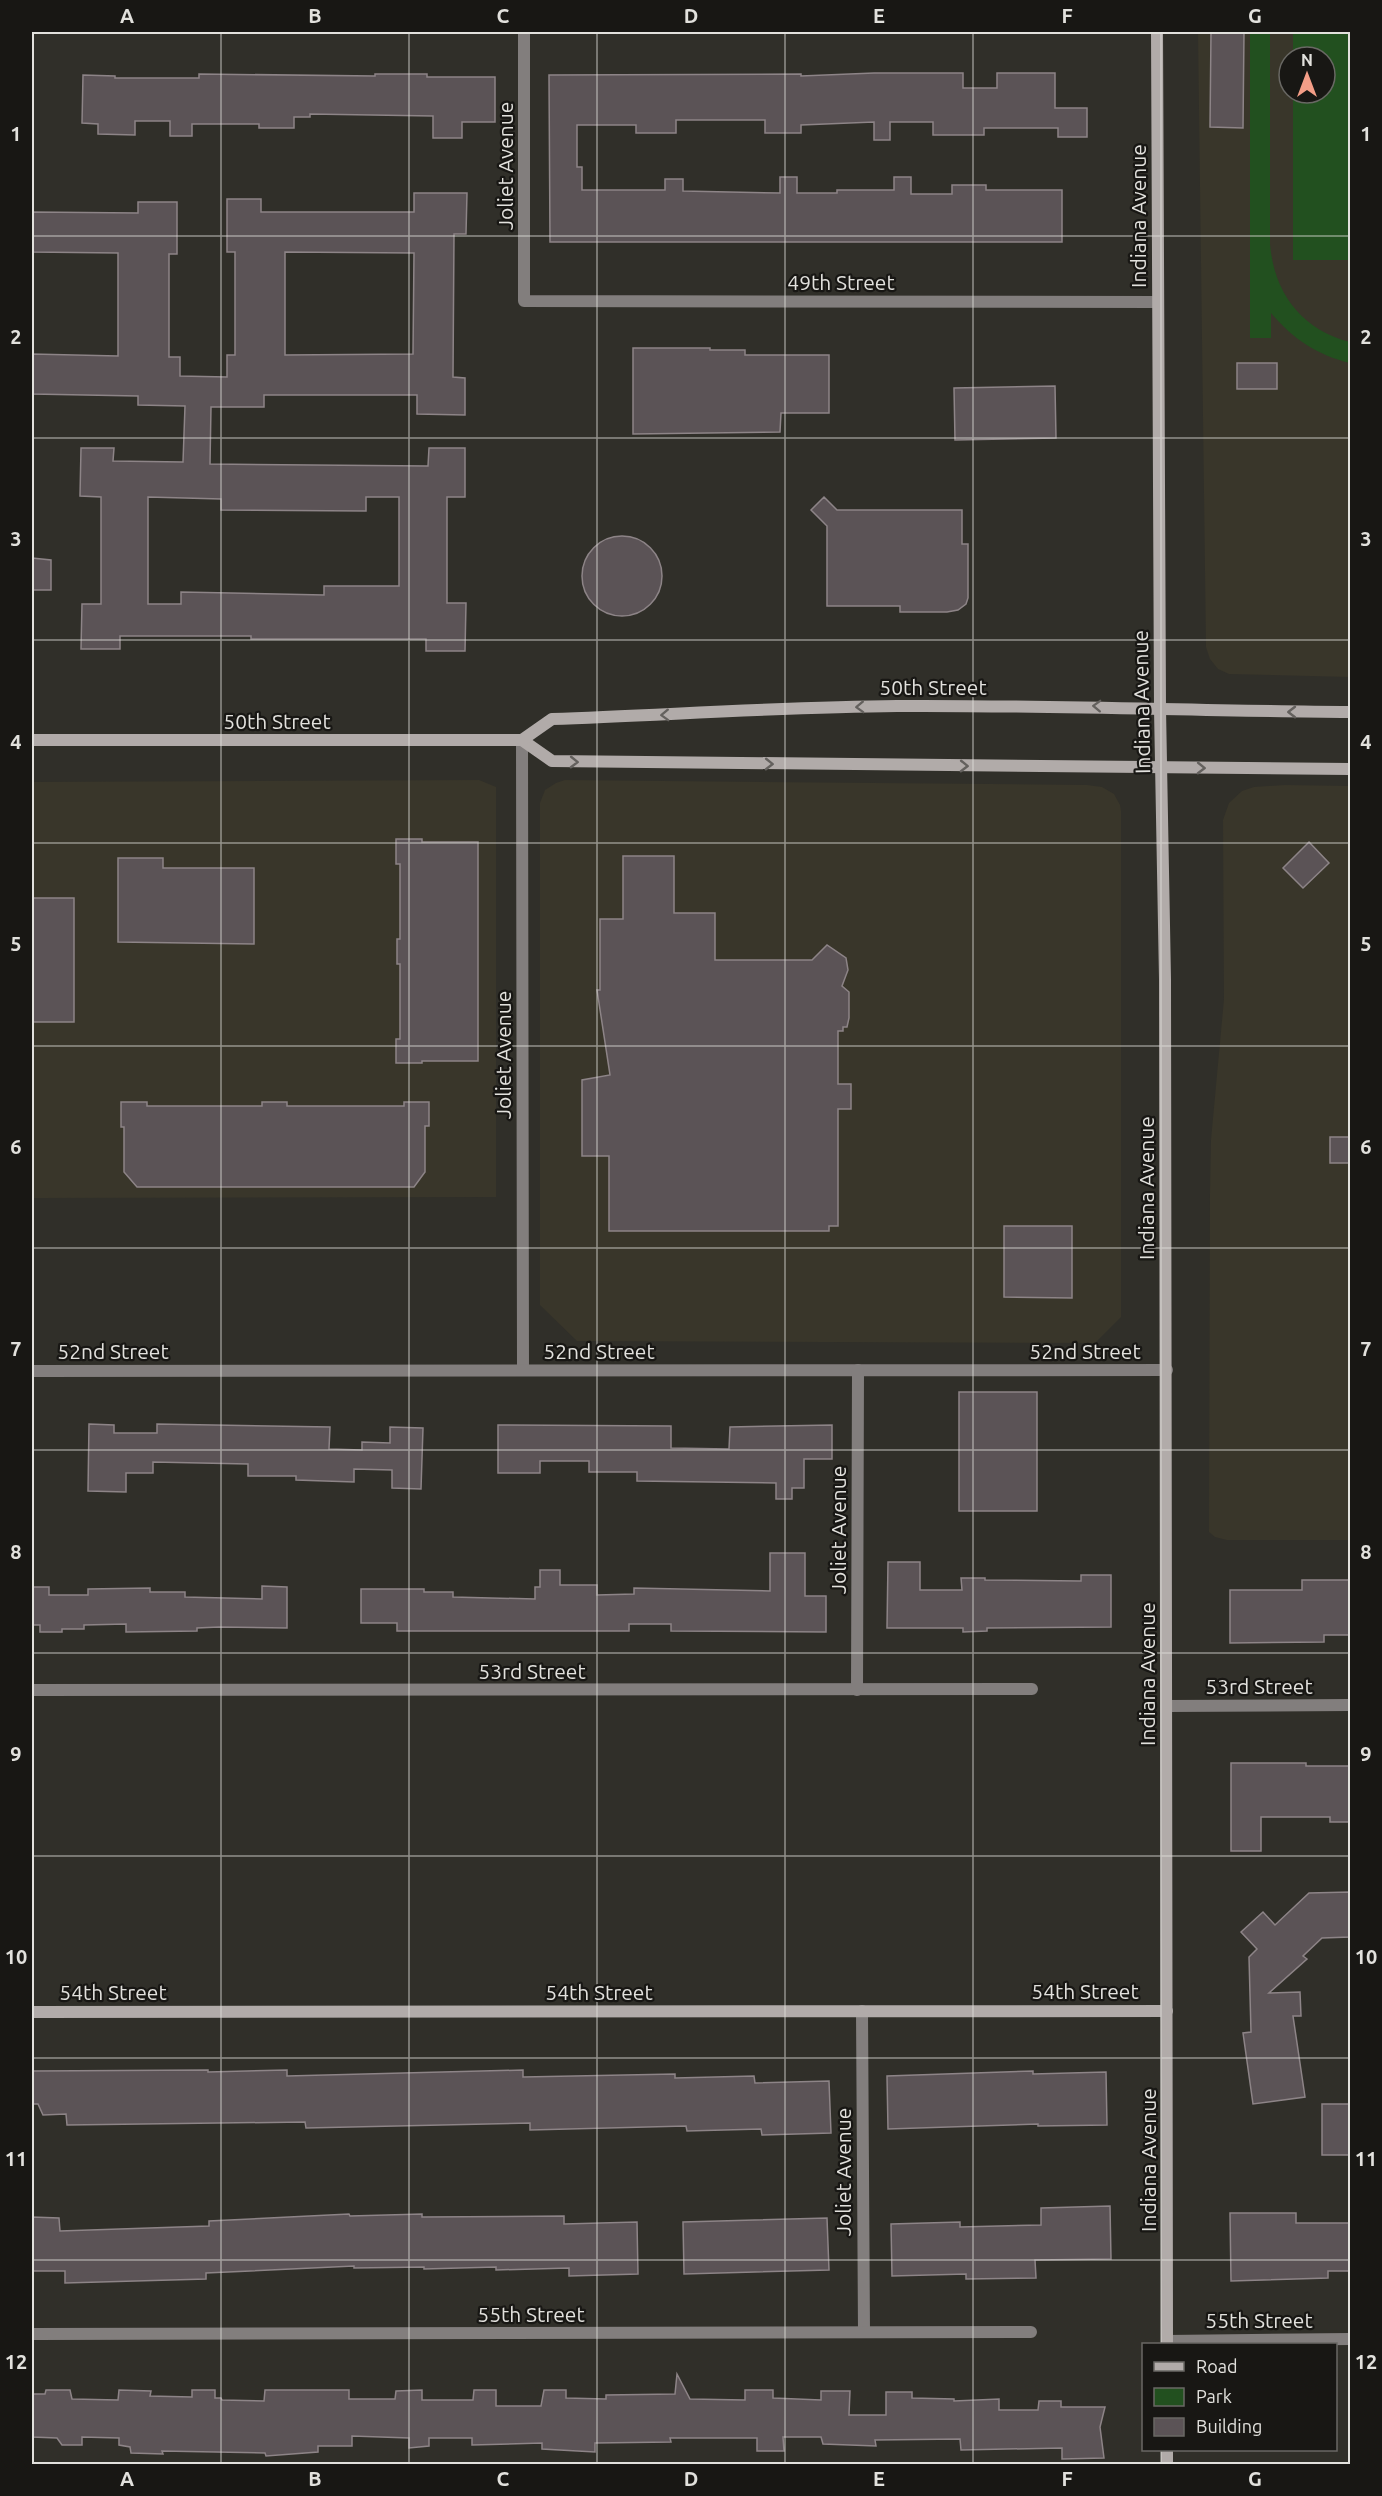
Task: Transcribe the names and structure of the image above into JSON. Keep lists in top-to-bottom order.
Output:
{
  "streets": {
    "main road": ["Indiana Avenue", "50th Street", "54th Street"],
    "street": [
      "Joliet Avenue",
      "49th Street",
      "52nd Street",
      "53rd Street",
      "55th Street"
    ]
  },
  "crossings": [
    ["Joliet Avenue", "49th Street"],
    ["Joliet Avenue", "50th Street"],
    ["Joliet Avenue", "52nd Street"],
    ["Joliet Avenue", "53rd Street"],
    ["Joliet Avenue", "54th Street"],
    ["Joliet Avenue", "55th Street"],
    ["Indiana Avenue", "49th Street"],
    ["Indiana Avenue", "50th Street"],
    ["Indiana Avenue", "52nd Street"],
    ["Indiana Avenue", "53rd Street"],
    ["Indiana Avenue", "54th Street"],
    ["Indiana Avenue", "55th Street"]
  ],
  "legend": ["Road", "Park", "Building"],
  "north": "top",
  "grid": {
    "columns": [
      "A",
      "B",
      "C",
      "D",
      "E",
      "F",
      "G"
    ],
    "rows": [
      "1",
      "2",
      "3",
      "4",
      "5",
      "6",
      "7",
      "8",
      "9",
      "10",
      "11",
      "12"
    ]
  }
}
